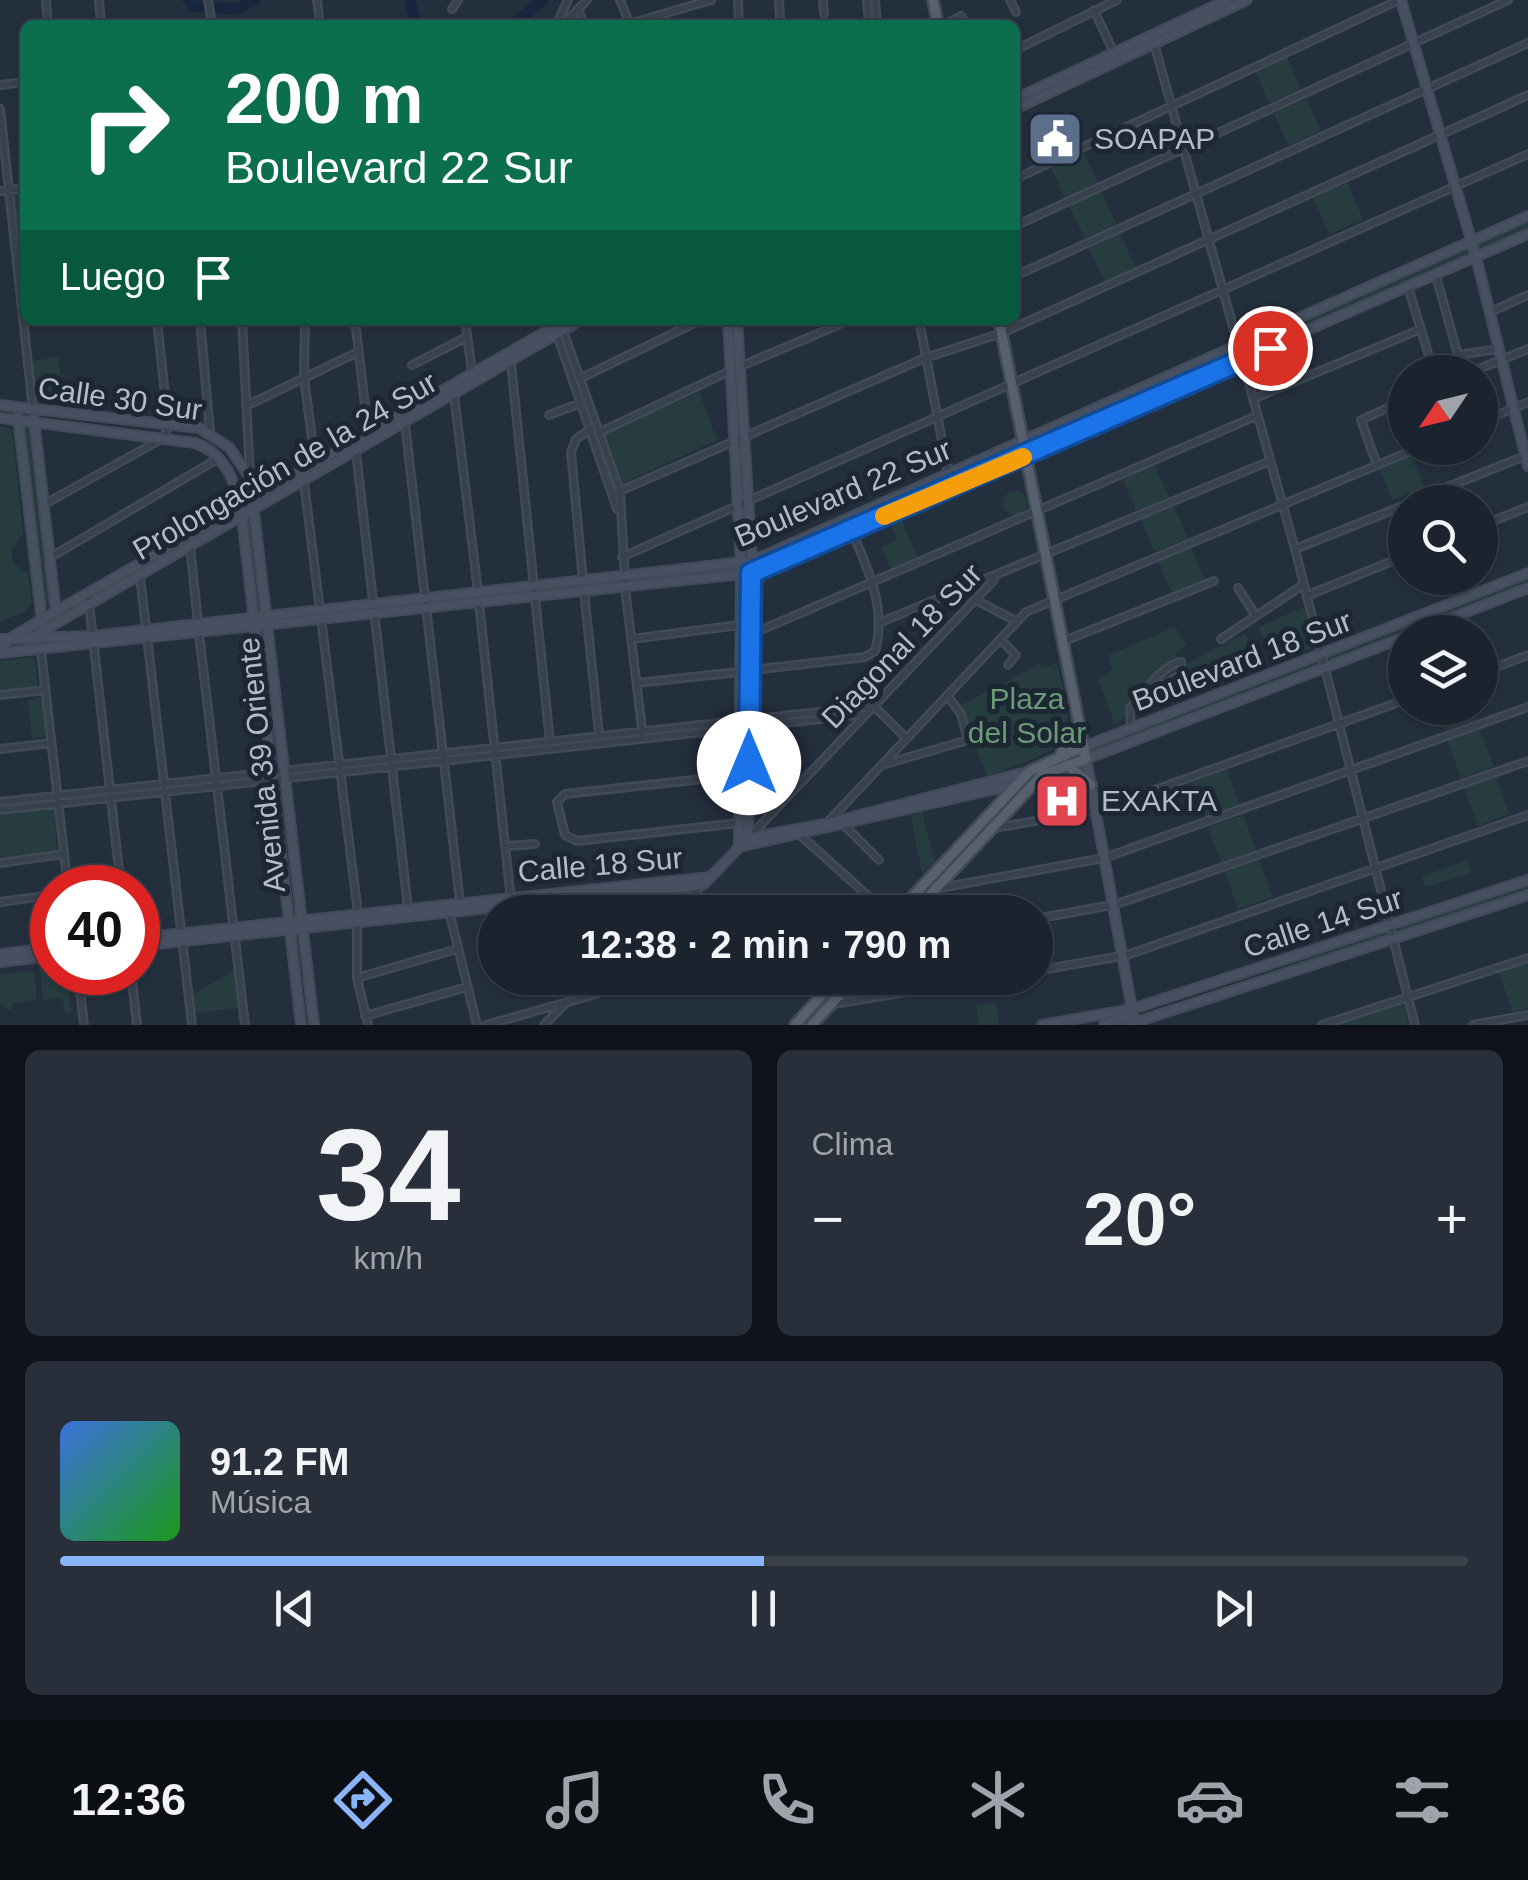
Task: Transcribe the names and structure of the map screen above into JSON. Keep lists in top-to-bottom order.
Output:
{
  "streets": {
    "street": [
      "Calle 30 Sur",
      "Prolongación de la 24 Sur",
      "Boulevard 22 Sur",
      "Diagonal 18 Sur",
      "Boulevard 18 Sur",
      "Avenida 39 Oriente",
      "Calle 18 Sur",
      "Calle 14 Sur"
    ]
  },
  "crossings": [
    ["Calle 30 Sur", "Prolongación de la 24 Sur"],
    ["Calle 30 Sur", "Avenida 39 Oriente"],
    ["Prolongación de la 24 Sur", "Boulevard 22 Sur"],
    ["Prolongación de la 24 Sur", "Avenida 39 Oriente"],
    ["Boulevard 22 Sur", "Avenida 39 Oriente"],
    ["Diagonal 18 Sur", "Calle 18 Sur"],
    ["Avenida 39 Oriente", "Calle 18 Sur"]
  ],
  "parks": ["Plaza del Solar"],
  "places": {
    "public building": ["SOAPAP"],
    "hospital": ["EXAKTA"]
  },
  "north": "bottom left",
  "page": {
    "turn": ["200 m", "Boulevard 22 Sur"],
    "then": "Luego",
    "limit": "40",
    "trip": "12:38 · 2 min · 790 m",
    "tile": [
      ["34", "km/h"],
      "Clima"
    ],
    "heat": ["−", "20°", "+"],
    "song": ["91.2 FM", "Música"],
    "tabs": "12:36"
  }
}
